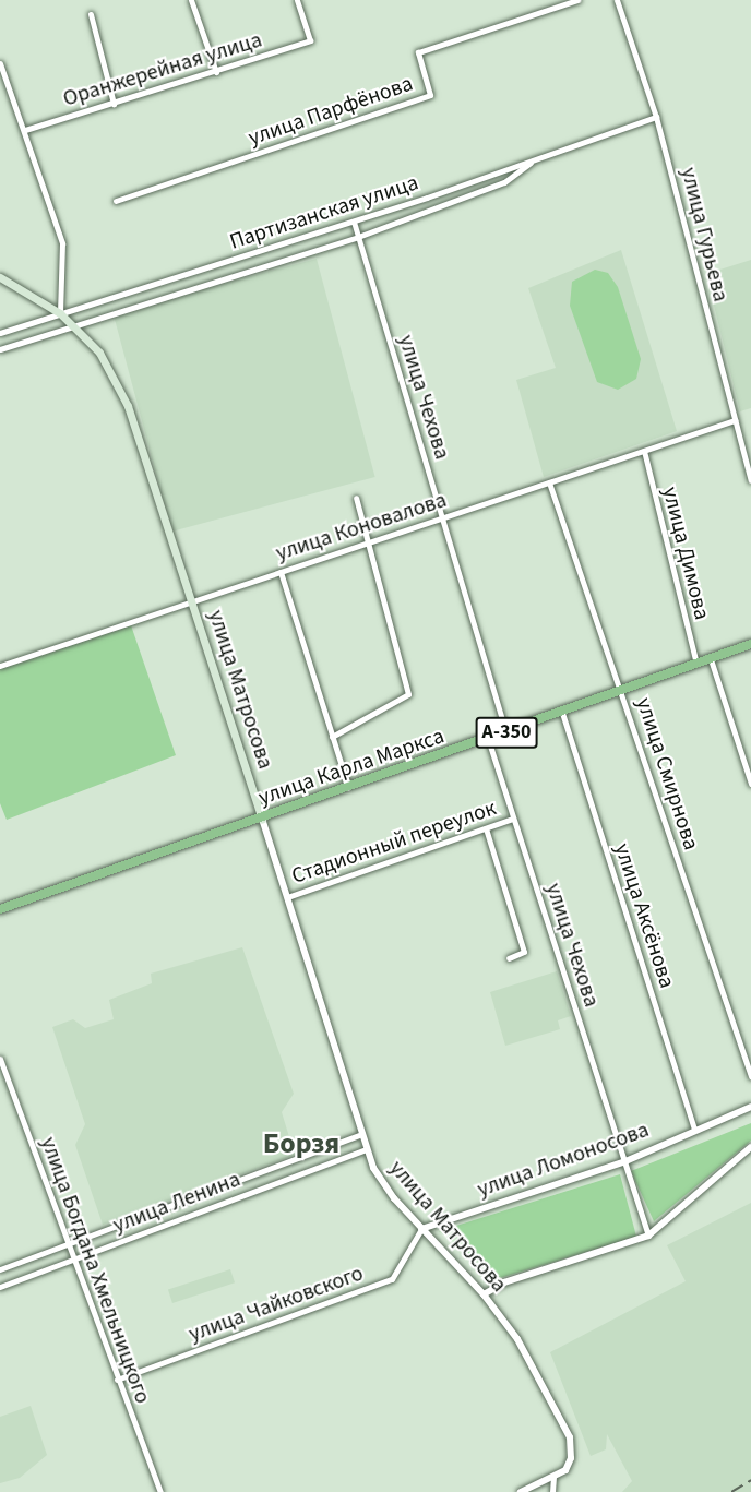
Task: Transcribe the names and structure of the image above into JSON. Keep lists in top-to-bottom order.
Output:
{
  "streets": {
    "highway": ["А-350", "улица Карла Маркса"],
    "main road": ["улица Матросова"],
    "street": [
      "Оранжерейная улица",
      "улица Парфёнова",
      "Партизанская улица",
      "улица Гурьева",
      "улица Чехова",
      "улица Коновалова",
      "улица Димова",
      "улица Смирнова",
      "Стадионный переулок",
      "улица Аксёнова",
      "улица Ломоносова",
      "улица Ленина",
      "улица Богдана Хмельницкого",
      "улица Чайковского"
    ]
  },
  "crossings": [
    ["Партизанская улица", "улица Гурьева"],
    ["Партизанская улица", "улица Чехова"],
    ["Партизанская улица", "улица Матросова"],
    ["улица Гурьева", "улица Коновалова"],
    ["улица Чехова", "улица Коновалова"],
    ["улица Чехова", "улица Карла Маркса"],
    ["улица Чехова", "Стадионный переулок"],
    ["улица Чехова", "улица Ломоносова"],
    ["улица Коновалова", "улица Димова"],
    ["улица Коновалова", "улица Матросова"],
    ["улица Коновалова", "улица Смирнова"],
    ["улица Димова", "улица Карла Маркса"],
    ["улица Матросова", "улица Карла Маркса"],
    ["улица Матросова", "Стадионный переулок"],
    ["улица Матросова", "улица Ломоносова"],
    ["улица Матросова", "улица Ленина"],
    ["улица Матросова", "улица Чайковского"],
    ["улица Карла Маркса", "улица Смирнова"],
    ["улица Карла Маркса", "улица Аксёнова"],
    ["улица Аксёнова", "улица Ломоносова"],
    ["улица Ломоносова", "улица Чайковского"],
    ["улица Ленина", "улица Богдана Хмельницкого"],
    ["улица Богдана Хмельницкого", "улица Чайковского"]
  ],
  "districts": ["Борзя"]
}
